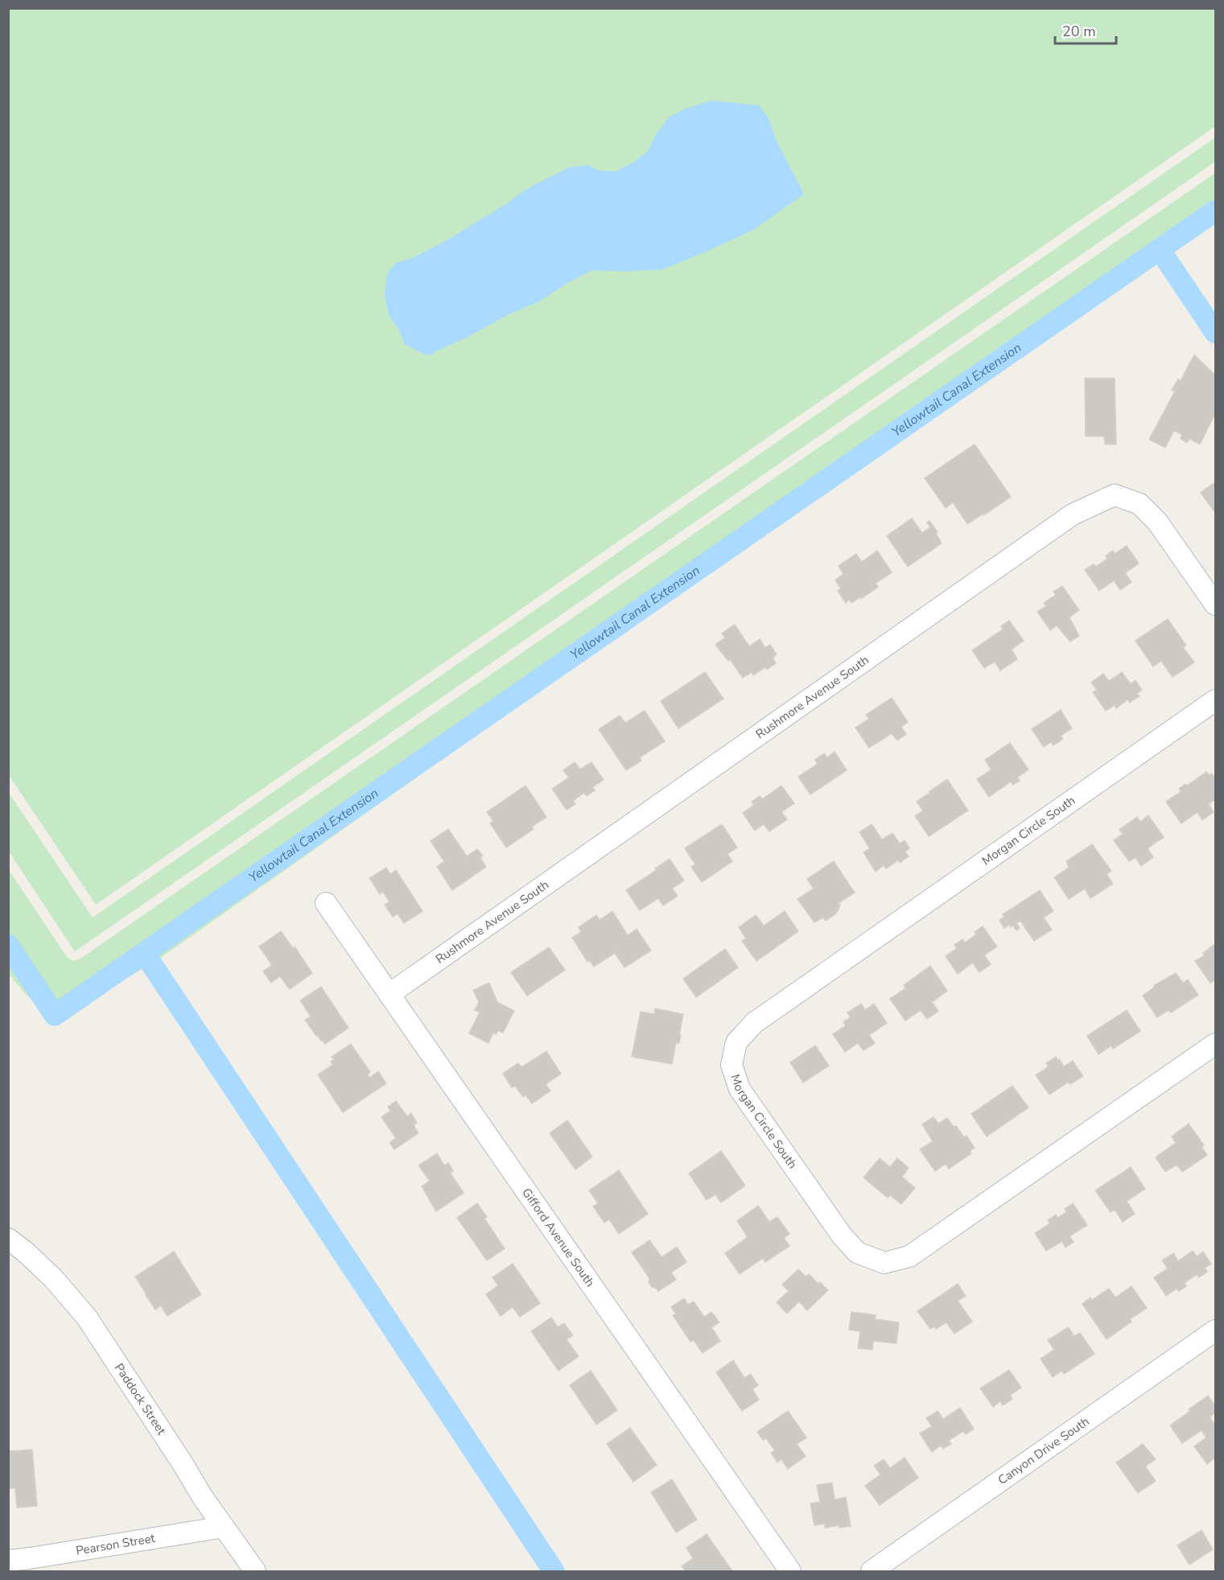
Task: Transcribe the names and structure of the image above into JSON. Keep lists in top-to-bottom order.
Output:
{
  "streets": {
    "street": [
      "Rushmore Avenue South",
      "Morgan Circle South",
      "Gifford Avenue South",
      "Paddock Street",
      "Canyon Drive South",
      "Pearson Street"
    ]
  },
  "crossings": [
    ["Rushmore Avenue South", "Gifford Avenue South"],
    ["Paddock Street", "Pearson Street"]
  ],
  "water": ["Yellowtail Canal Extension"],
  "scale_bar": "20 m"
}
